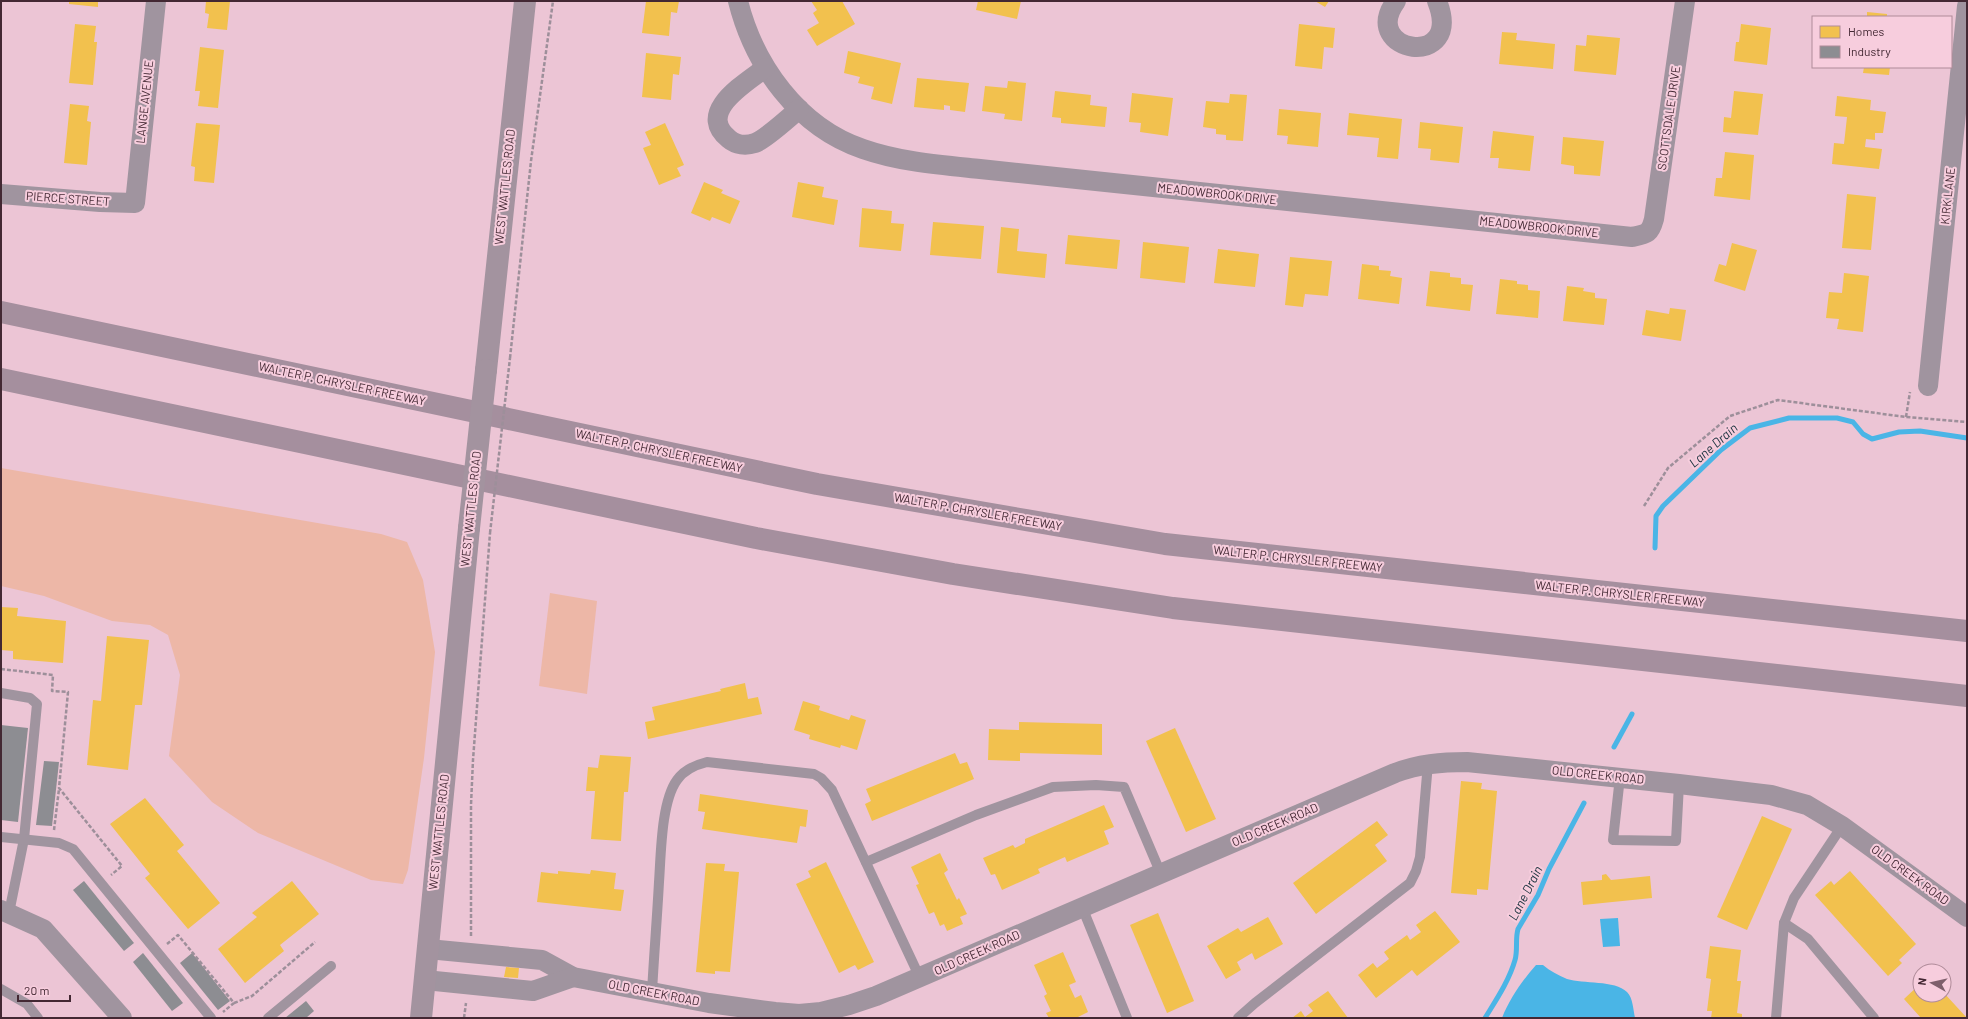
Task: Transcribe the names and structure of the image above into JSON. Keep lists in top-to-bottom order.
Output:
{
  "streets": {
    "highway": ["WALTER P. CHRYSLER FREEWAY"],
    "street": [
      "LANGE AVENUE",
      "SCOTTSDALE DRIVE",
      "WEST WATTLES ROAD",
      "MEADOWBROOK DRIVE",
      "KIRK LANE",
      "PIERCE STREET",
      "OLD CREEK ROAD"
    ]
  },
  "crossings": [
    ["LANGE AVENUE", "PIERCE STREET"],
    ["SCOTTSDALE DRIVE", "MEADOWBROOK DRIVE"],
    ["WEST WATTLES ROAD", "OLD CREEK ROAD"]
  ],
  "water": ["Lane Drain"],
  "legend": ["Homes", "Industry"],
  "scale_bar": "20 m",
  "north": "left"
}
